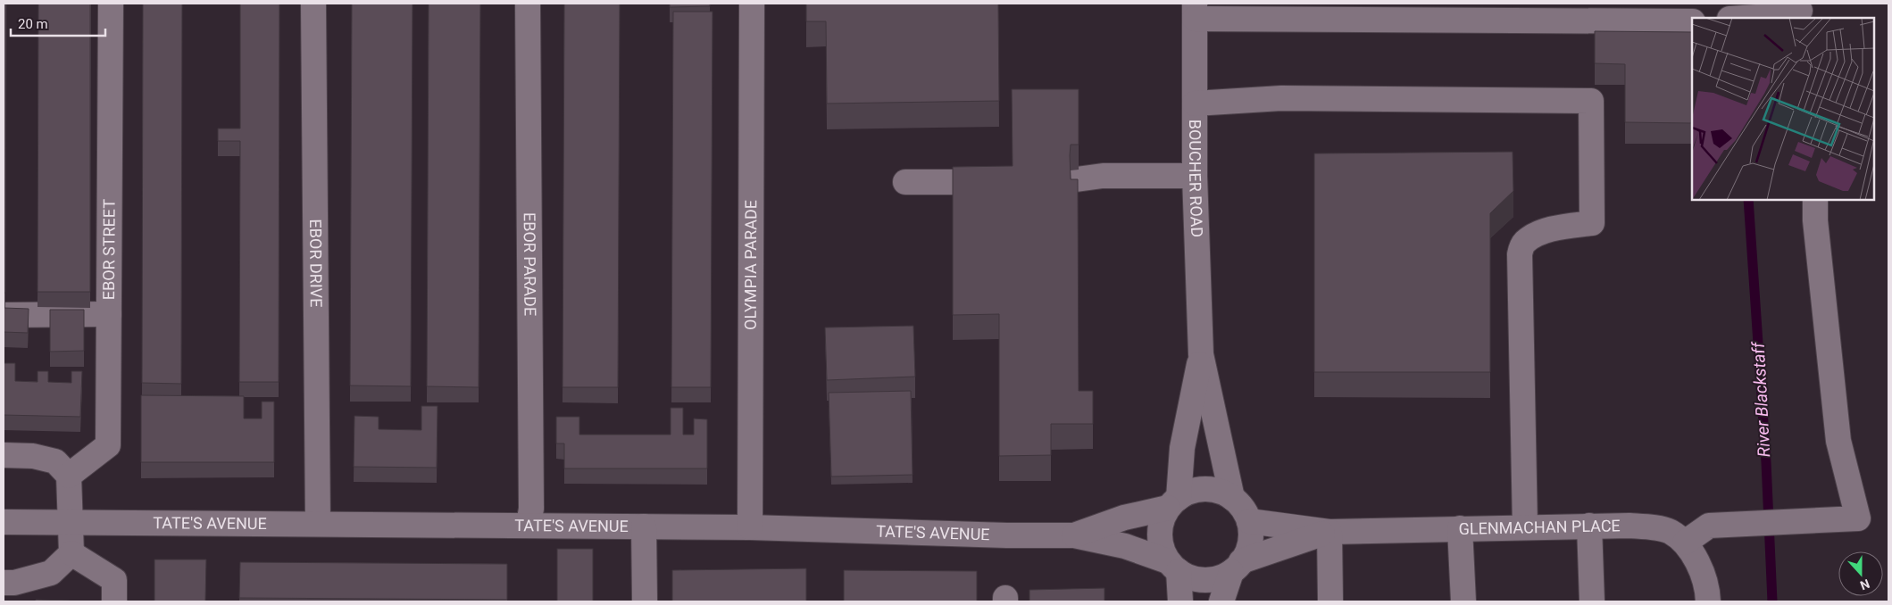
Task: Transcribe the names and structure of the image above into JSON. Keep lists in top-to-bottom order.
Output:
{
  "streets": {
    "street": [
      "BOUCHER ROAD",
      "EBOR STREET",
      "EBOR DRIVE",
      "EBOR PARADE",
      "OLYMPIA PARADE",
      "TATE'S AVENUE",
      "GLENMACHAN PLACE"
    ]
  },
  "crossings": [
    ["BOUCHER ROAD", "TATE'S AVENUE"],
    ["EBOR DRIVE", "TATE'S AVENUE"],
    ["EBOR PARADE", "TATE'S AVENUE"],
    ["OLYMPIA PARADE", "TATE'S AVENUE"]
  ],
  "water": ["River Blackstaff"],
  "scale_bar": "20 m",
  "north": "bottom"
}
